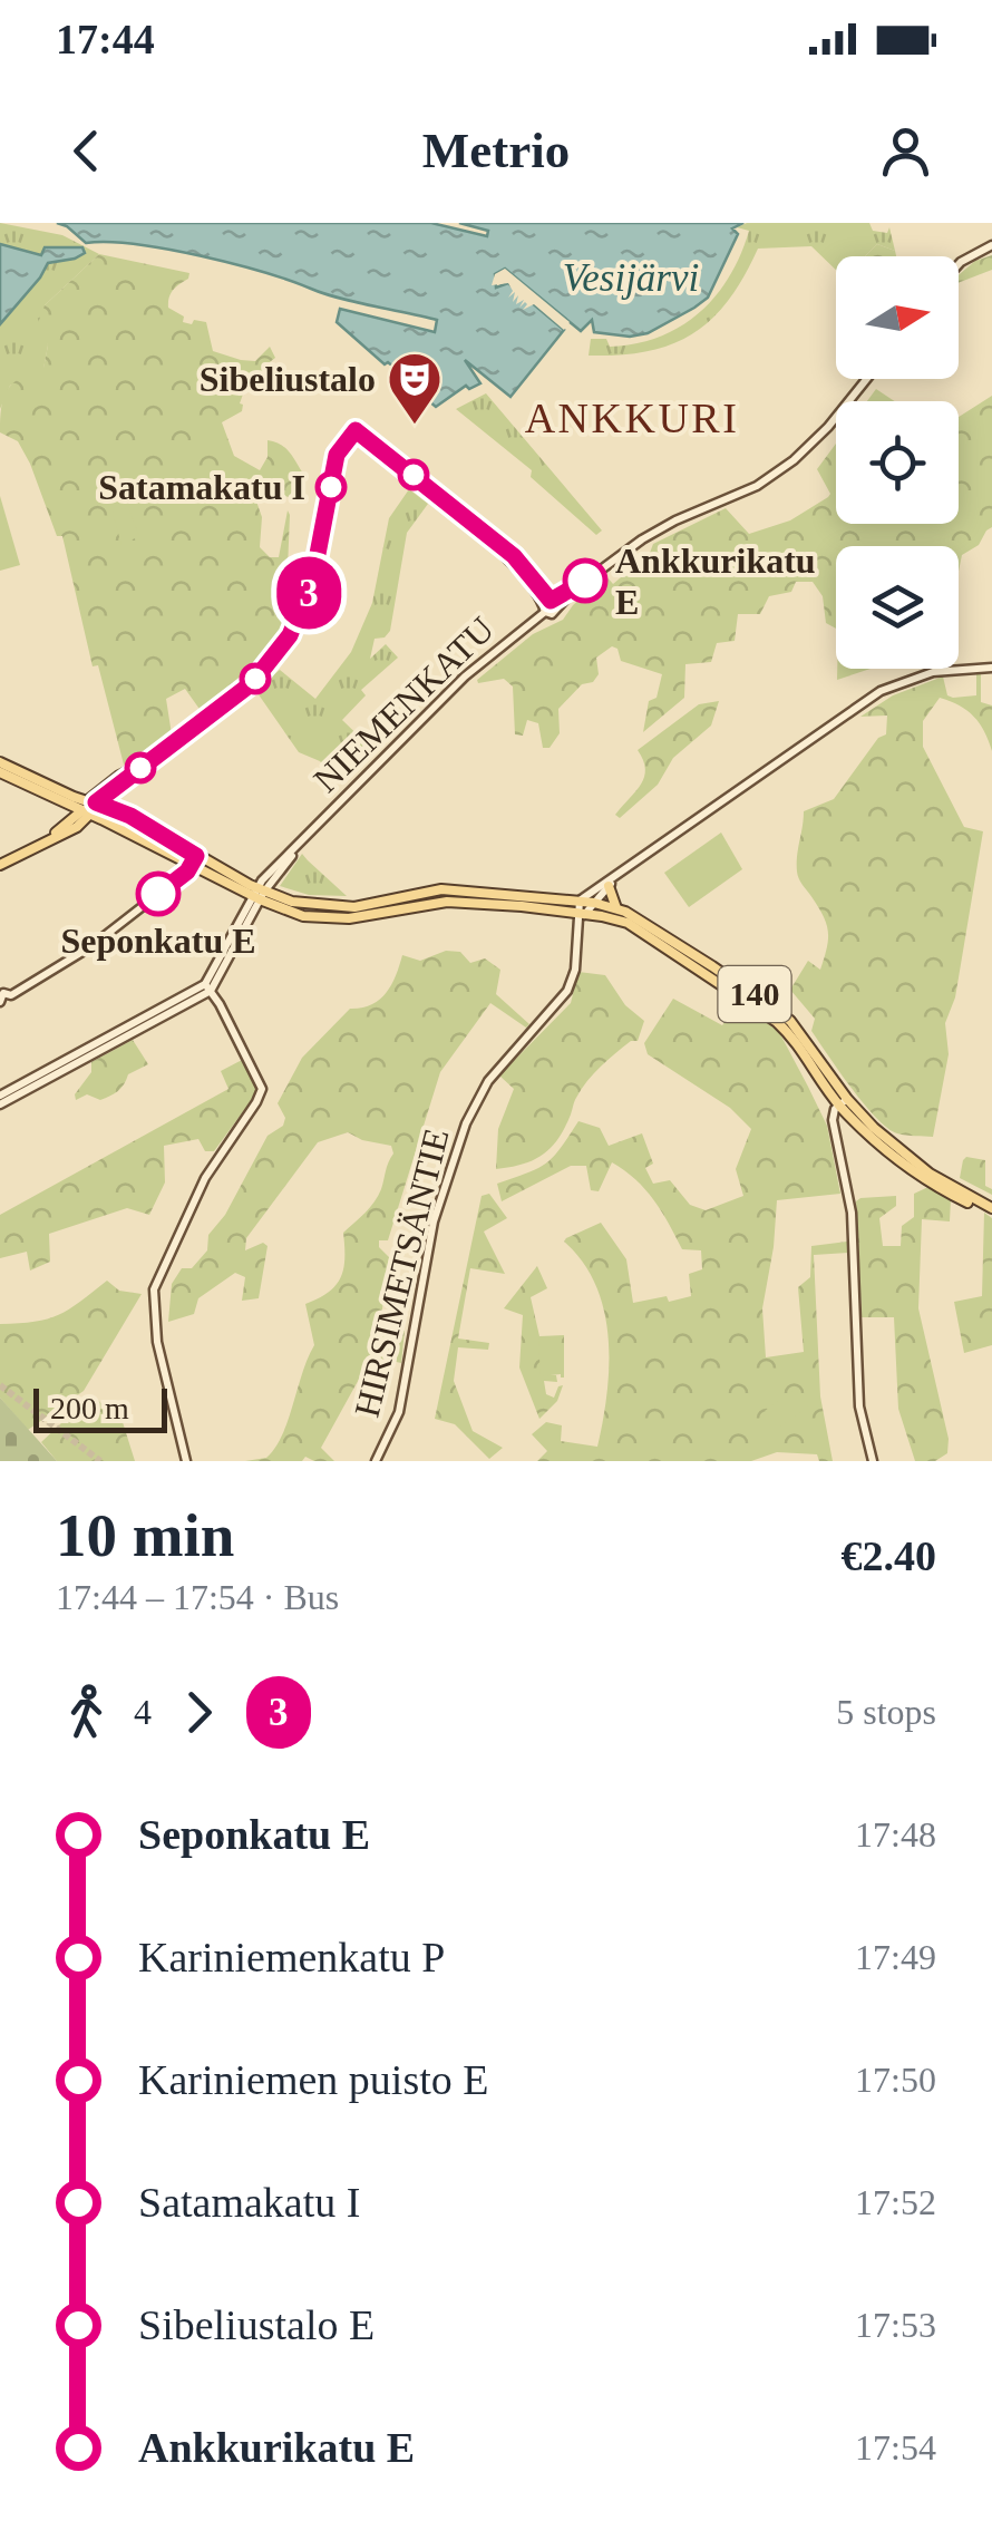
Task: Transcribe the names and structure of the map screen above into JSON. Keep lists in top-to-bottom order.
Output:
{
  "streets": {
    "main road": ["140"],
    "street": ["NIEMENKATU", "HIRSIMETSÄNTIE"]
  },
  "crossings": [
    ["NIEMENKATU", "140"],
    ["140", "HIRSIMETSÄNTIE"]
  ],
  "districts": ["ANKKURI"],
  "water": ["Vesijärvi"],
  "places": {
    "theatre": ["Sibeliustalo"],
    "other": ["Satamakatu I", "Ankkurikatu E", "Seponkatu E"]
  },
  "lines": ["bus line 3"],
  "scale_bar": "200 m",
  "north": "right",
  "page": {
    "status": "17:44",
    "header": "Metrio",
    "on_map": "3",
    "scale": "200 m",
    "heading": ["10 min", "17:44 – 17:54 · Bus", "€2.40"],
    "legs": ["4", "3", "5 stops"],
    "list": [
      {
        "name": "Seponkatu E",
        "value": "17:48"
      },
      {
        "name": "Kariniemenkatu P",
        "value": "17:49"
      },
      {
        "name": "Kariniemen puisto E",
        "value": "17:50"
      },
      {
        "name": "Satamakatu I",
        "value": "17:52"
      },
      {
        "name": "Sibeliustalo E",
        "value": "17:53"
      },
      {
        "name": "Ankkurikatu E",
        "value": "17:54"
      }
    ]
  }
}
